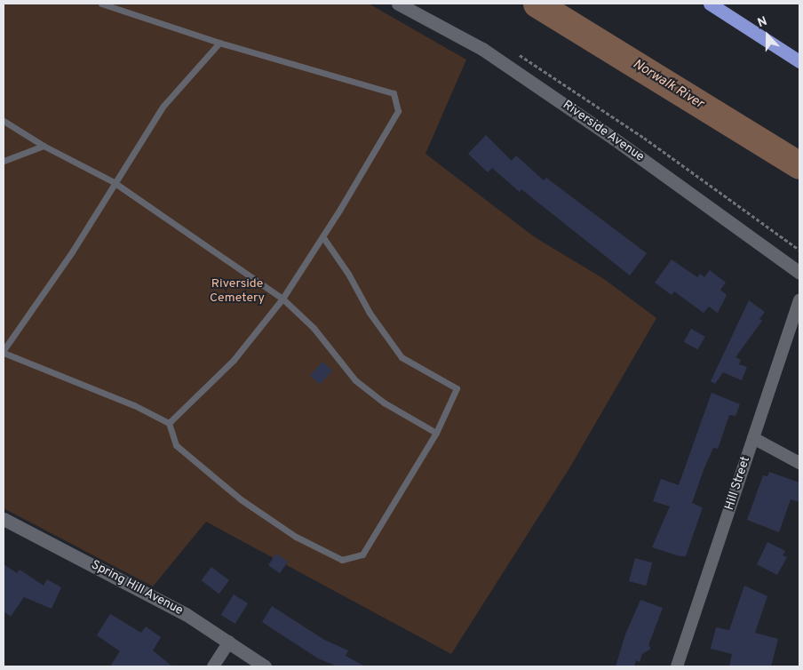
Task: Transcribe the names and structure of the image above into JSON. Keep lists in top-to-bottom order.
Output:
{
  "streets": {
    "main road": ["Riverside Avenue", "Spring Hill Avenue"],
    "street": ["Hill Street"]
  },
  "water": ["Norwalk River"],
  "parks": ["Riverside Cemetery"],
  "north": "top"
}
